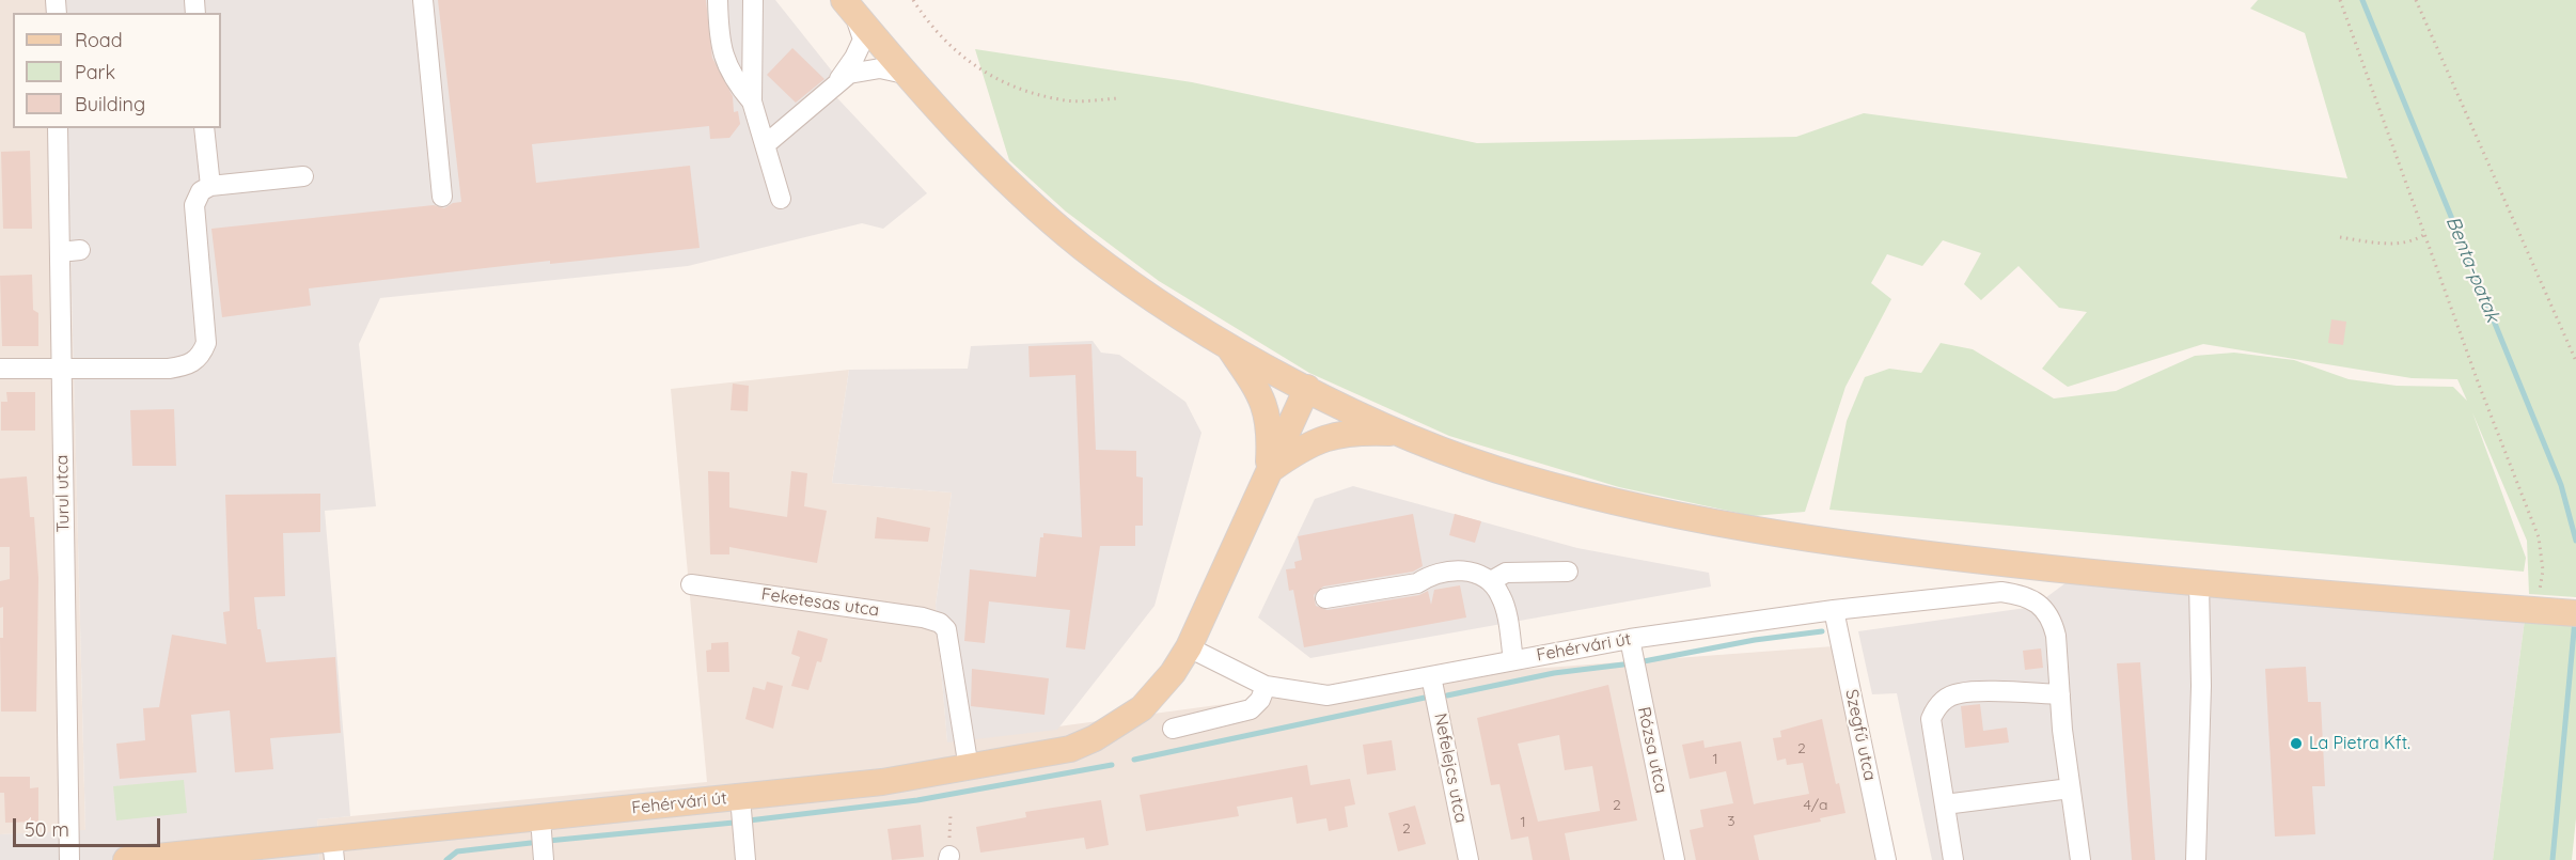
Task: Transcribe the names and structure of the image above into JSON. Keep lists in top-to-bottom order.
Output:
{
  "streets": {
    "main road": ["Fehérvári út"],
    "street": [
      "Turul utca",
      "Feketesas utca",
      "Szegfű utca",
      "Rózsa utca",
      "Nefelejcs utca"
    ]
  },
  "crossings": [
    ["Feketesas utca", "Fehérvári út"],
    ["Fehérvári út", "Szegfű utca"],
    ["Fehérvári út", "Rózsa utca"],
    ["Fehérvári út", "Nefelejcs utca"]
  ],
  "water": ["Benta-patak"],
  "places": ["La Pietra Kft."],
  "house_numbers": [
    "2",
    "1",
    "2",
    "4/a",
    "3",
    "1",
    "2"
  ],
  "legend": ["Road", "Park", "Building"],
  "scale_bar": "50 m"
}
